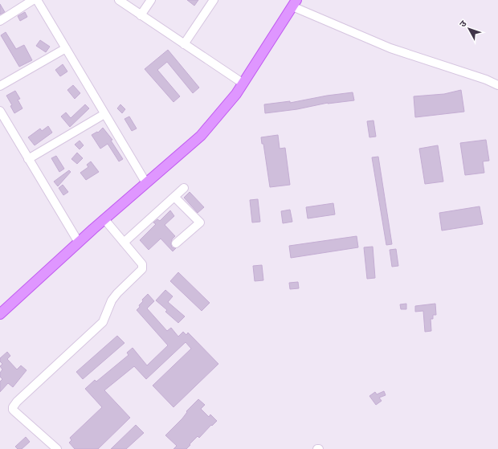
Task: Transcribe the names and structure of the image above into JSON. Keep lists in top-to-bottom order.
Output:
{
  "north": "top left"
}
